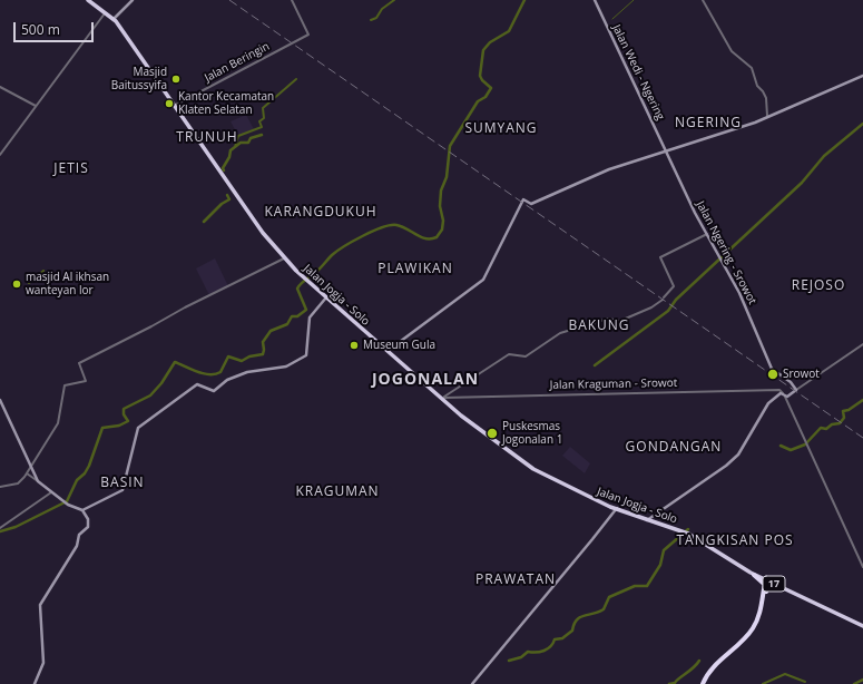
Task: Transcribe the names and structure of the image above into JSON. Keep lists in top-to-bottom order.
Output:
{
  "streets": {
    "highway": ["Jalan Jogja - Solo", "17"],
    "main road": ["Jalan Wedi - Ngering", "Jalan Ngering - Srowot"],
    "street": ["Jalan Beringin", "Jalan Kraguman - Srowot"]
  },
  "crossings": [
    ["Jalan Beringin", "Jalan Jogja - Solo"],
    ["Jalan Wedi - Ngering", "Jalan Ngering - Srowot"],
    ["Jalan Jogja - Solo", "Jalan Kraguman - Srowot"]
  ],
  "districts": [
    "NGERING",
    "SUMYANG",
    "TRUNUH",
    "JETIS",
    "KARANGDUKUH",
    "PLAWIKAN",
    "REJOSO",
    "BAKUNG",
    "JOGONALAN",
    "GONDANGAN",
    "BASIN",
    "KRAGUMAN",
    "TANGKISAN POS",
    "PRAWATAN"
  ],
  "places": [
    "Masjid Baitussyifa",
    "Kantor Kecamatan Klaten Selatan",
    "masjid Al ikhsan wanteyan lor",
    "Museum Gula",
    "Srowot",
    "Puskesmas Jogonalan 1"
  ],
  "scale_bar": "500 m"
}
